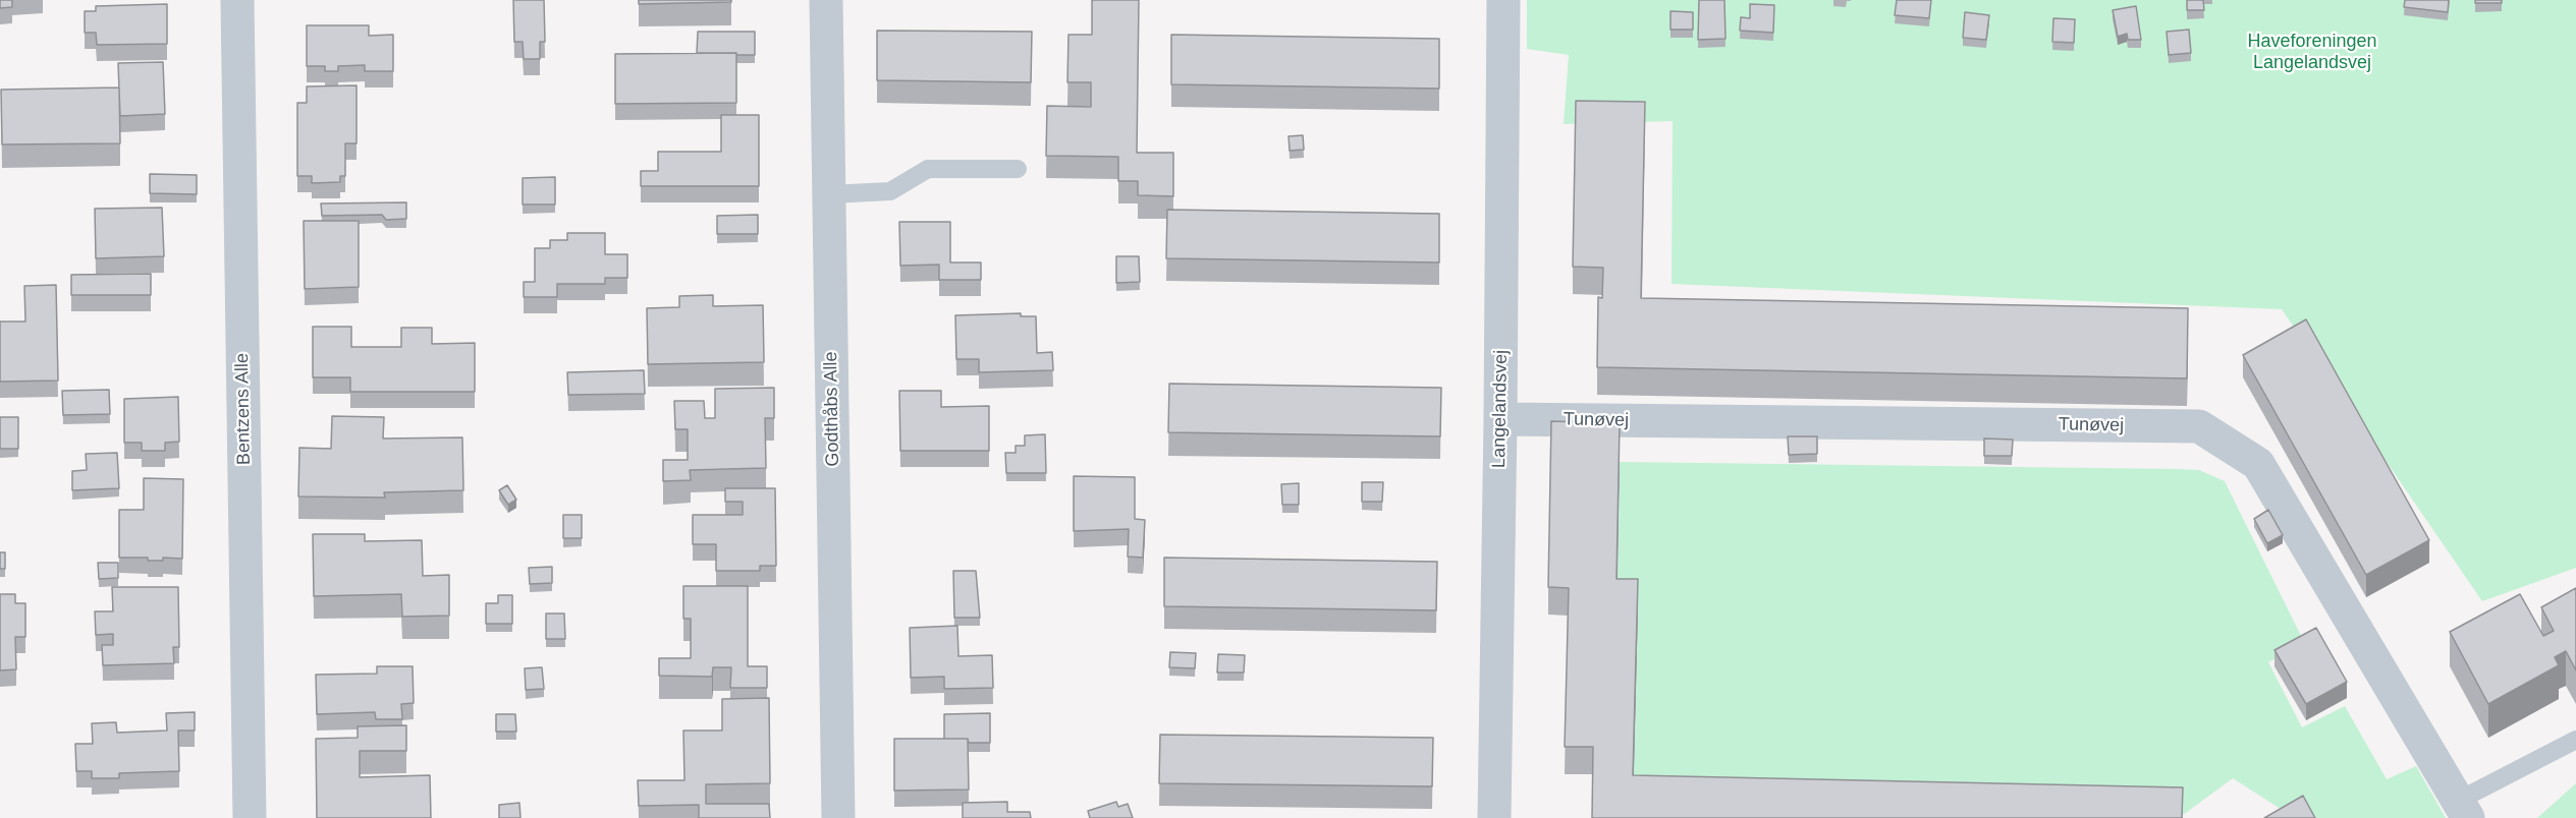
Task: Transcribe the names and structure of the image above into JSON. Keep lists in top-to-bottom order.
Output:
{
  "streets": {
    "street": [
      "Bentzens Alle",
      "Godthåbs Alle",
      "Langelandsvej",
      "Tunøvej"
    ]
  },
  "crossings": [
    ["Langelandsvej", "Tunøvej"]
  ],
  "parks": ["Haveforeningen Langelandsvej"]
}
